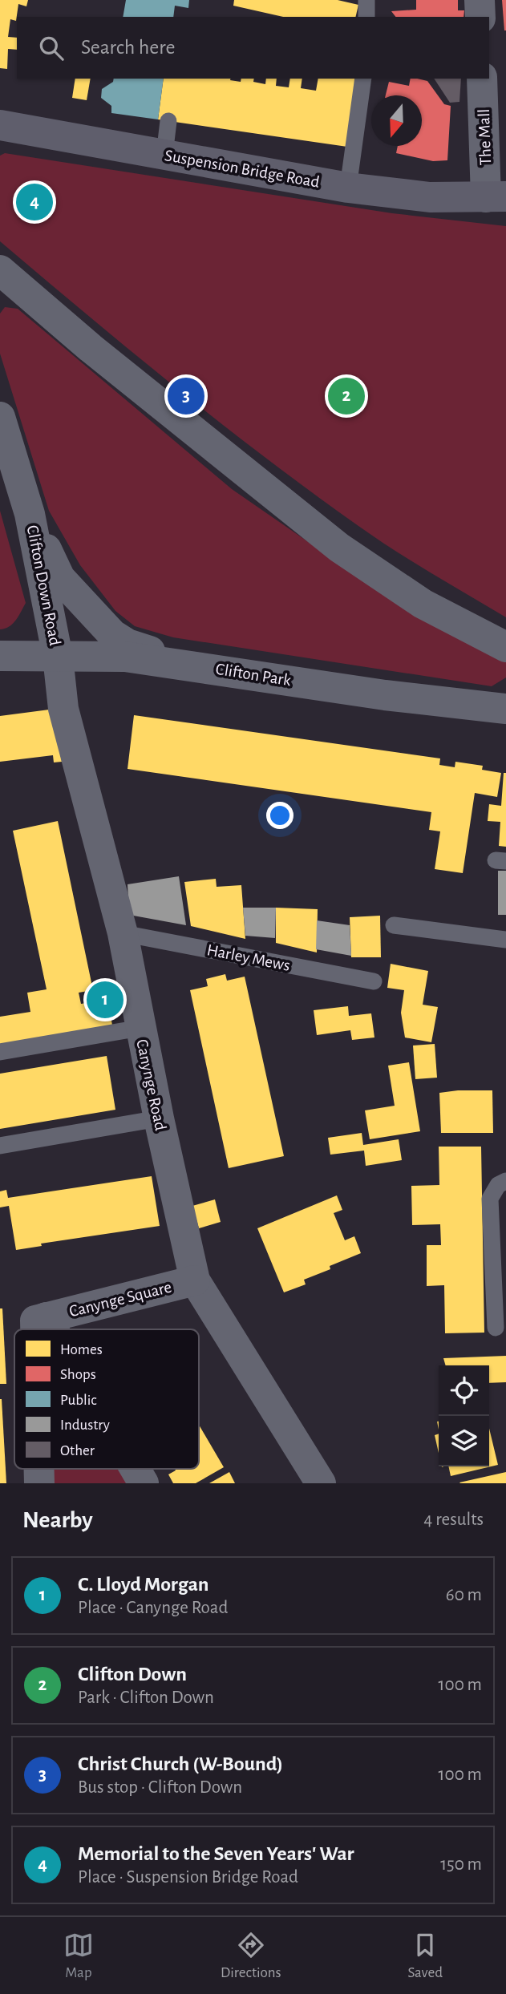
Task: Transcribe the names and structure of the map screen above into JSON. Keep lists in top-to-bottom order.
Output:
{
  "streets": {
    "main road": ["Suspension Bridge Road"],
    "street": [
      "The Mall",
      "Clifton Down Road",
      "Clifton Park",
      "Canynge Road",
      "Canynge Square"
    ],
    "lane": ["Harley Mews"]
  },
  "crossings": [
    ["The Mall", "Suspension Bridge Road"],
    ["Clifton Down Road", "Clifton Park"],
    ["Clifton Down Road", "Canynge Road"],
    ["Clifton Park", "Canynge Road"],
    ["Harley Mews", "Canynge Road"],
    ["Canynge Road", "Canynge Square"]
  ],
  "legend": [
    "Homes",
    "Shops",
    "Public",
    "Industry",
    "Other"
  ],
  "north": "bottom",
  "page": {
    "search": "Search here",
    "pins": [
      "4",
      "2",
      "3",
      "1"
    ],
    "heading": ["Nearby", "4 results"],
    "list": [
      {
        "mark": "1",
        "name": "C. Lloyd Morgan",
        "note": "Place · Canynge Road",
        "value": "60 m"
      },
      {
        "mark": "2",
        "name": "Clifton Down",
        "note": "Park · Clifton Down",
        "value": "100 m"
      },
      {
        "mark": "3",
        "name": "Christ Church (W-Bound)",
        "note": "Bus stop · Clifton Down",
        "value": "100 m"
      },
      {
        "mark": "4",
        "name": "Memorial to the Seven Years' War",
        "note": "Place · Suspension Bridge Road",
        "value": "150 m"
      }
    ],
    "nav": ["Map", "Directions", "Saved"]
  }
}
